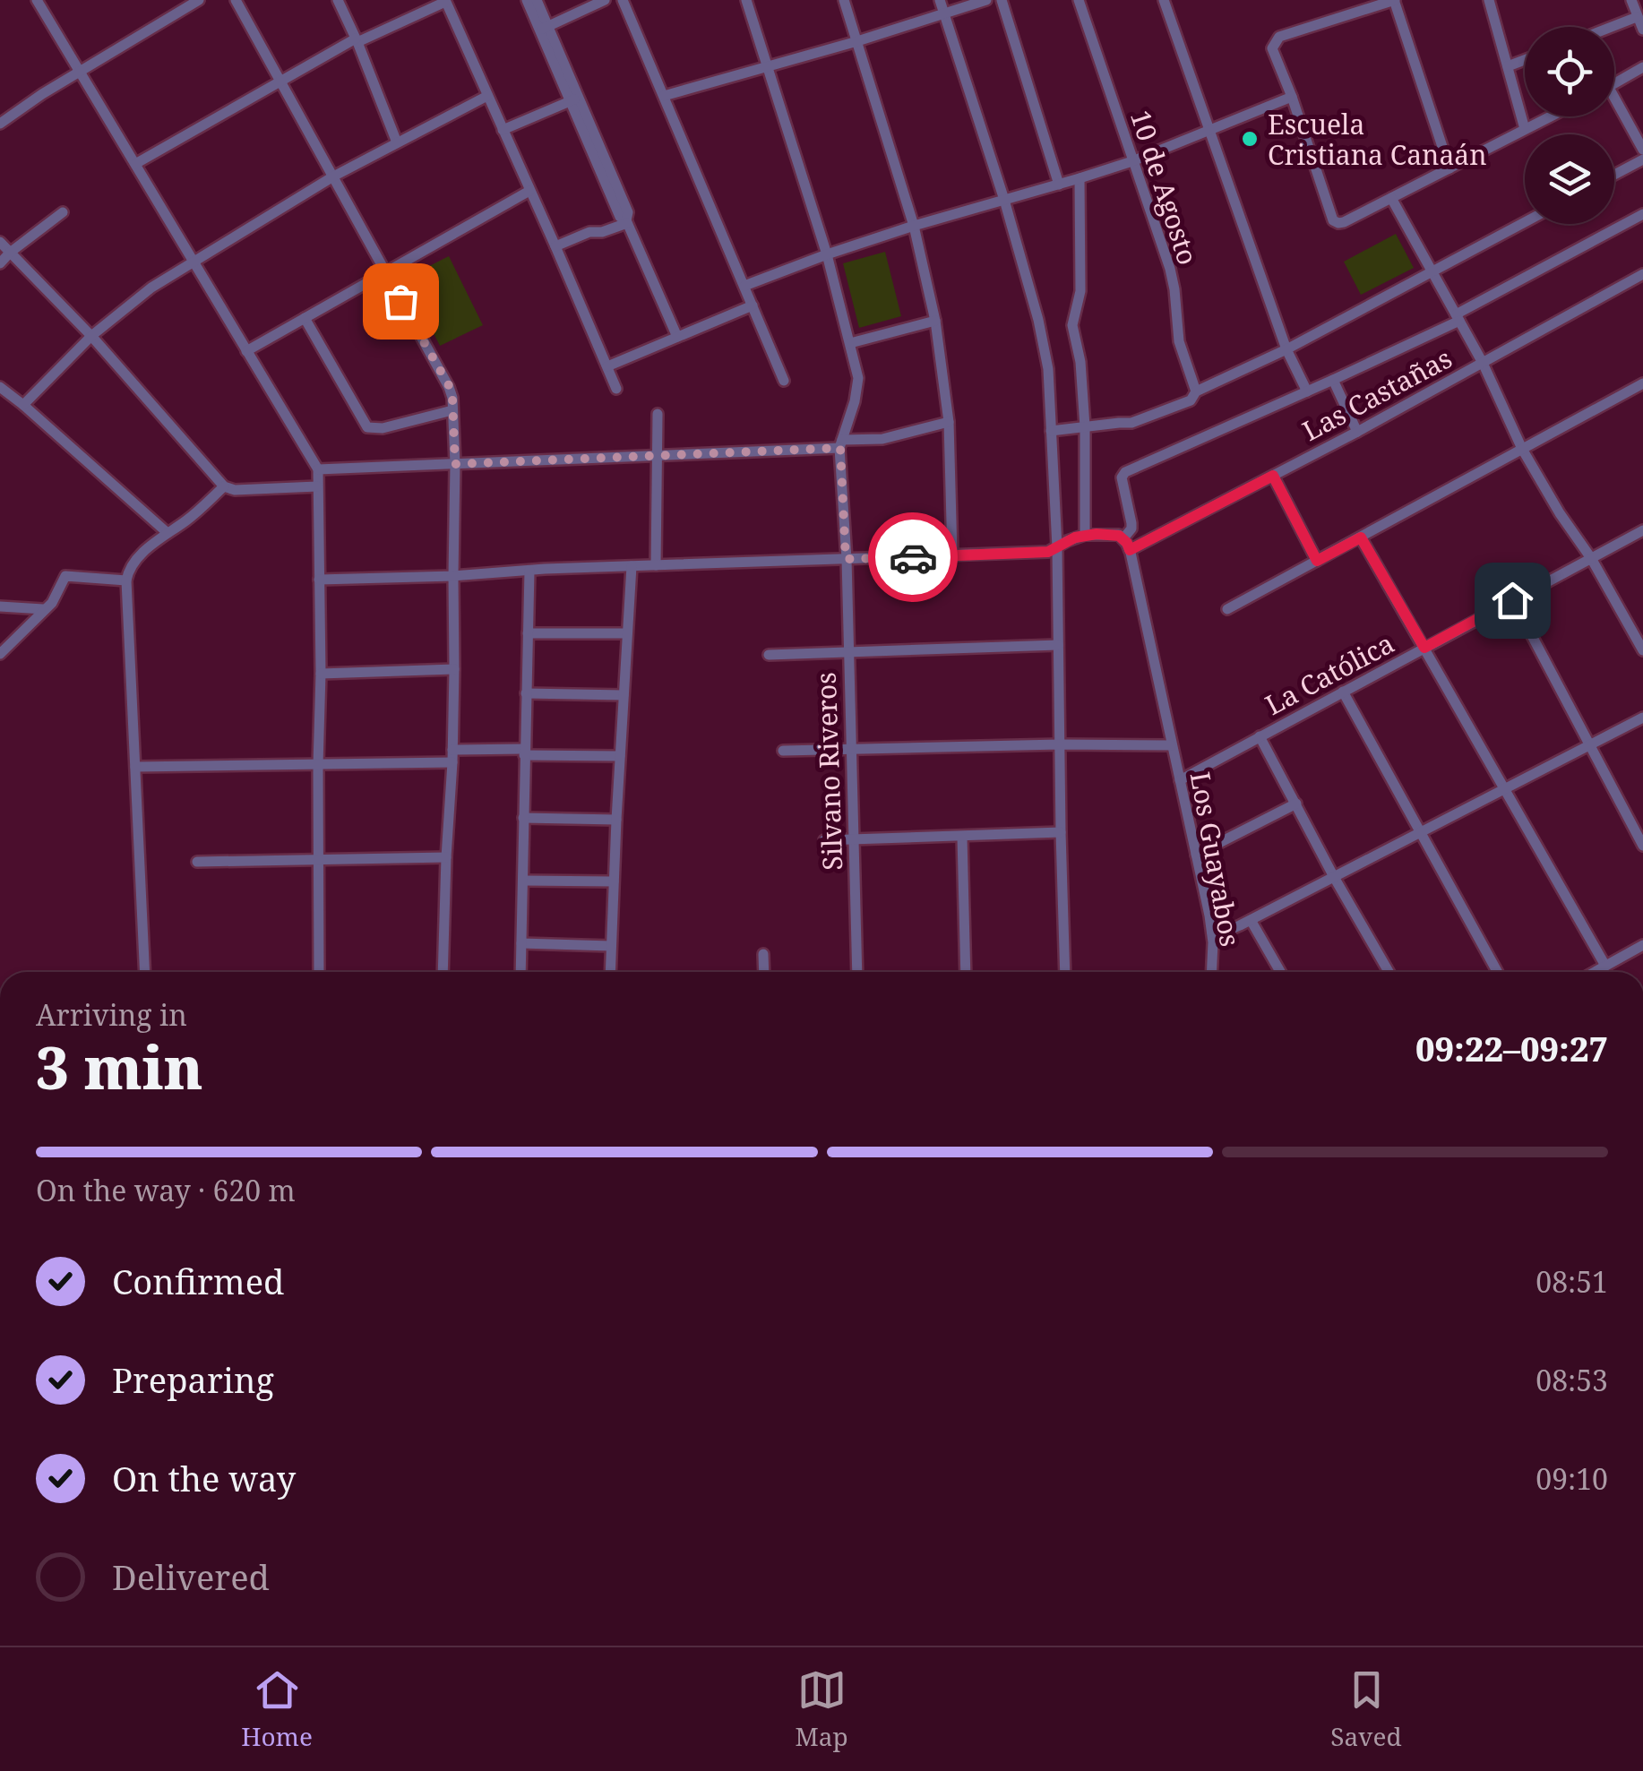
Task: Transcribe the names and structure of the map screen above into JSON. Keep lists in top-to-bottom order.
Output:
{
  "streets": {
    "street": [
      "10 de Agosto",
      "Las Castañas",
      "La Católica",
      "Silvano Riveros",
      "Los Guayabos"
    ]
  },
  "crossings": [
    ["Las Castañas", "Los Guayabos"],
    ["La Católica", "Los Guayabos"]
  ],
  "places": ["Escuela Cristiana Canaán"],
  "page": {
    "heading": ["3 min", "Arriving in", "09:22–09:27"],
    "bar": "On the way · 620 m",
    "list": [
      ["Confirmed", "08:51"],
      ["Preparing", "08:53"],
      ["On the way", "09:10"],
      "Delivered"
    ],
    "tabs": ["Home", "Map", "Saved"]
  }
}
